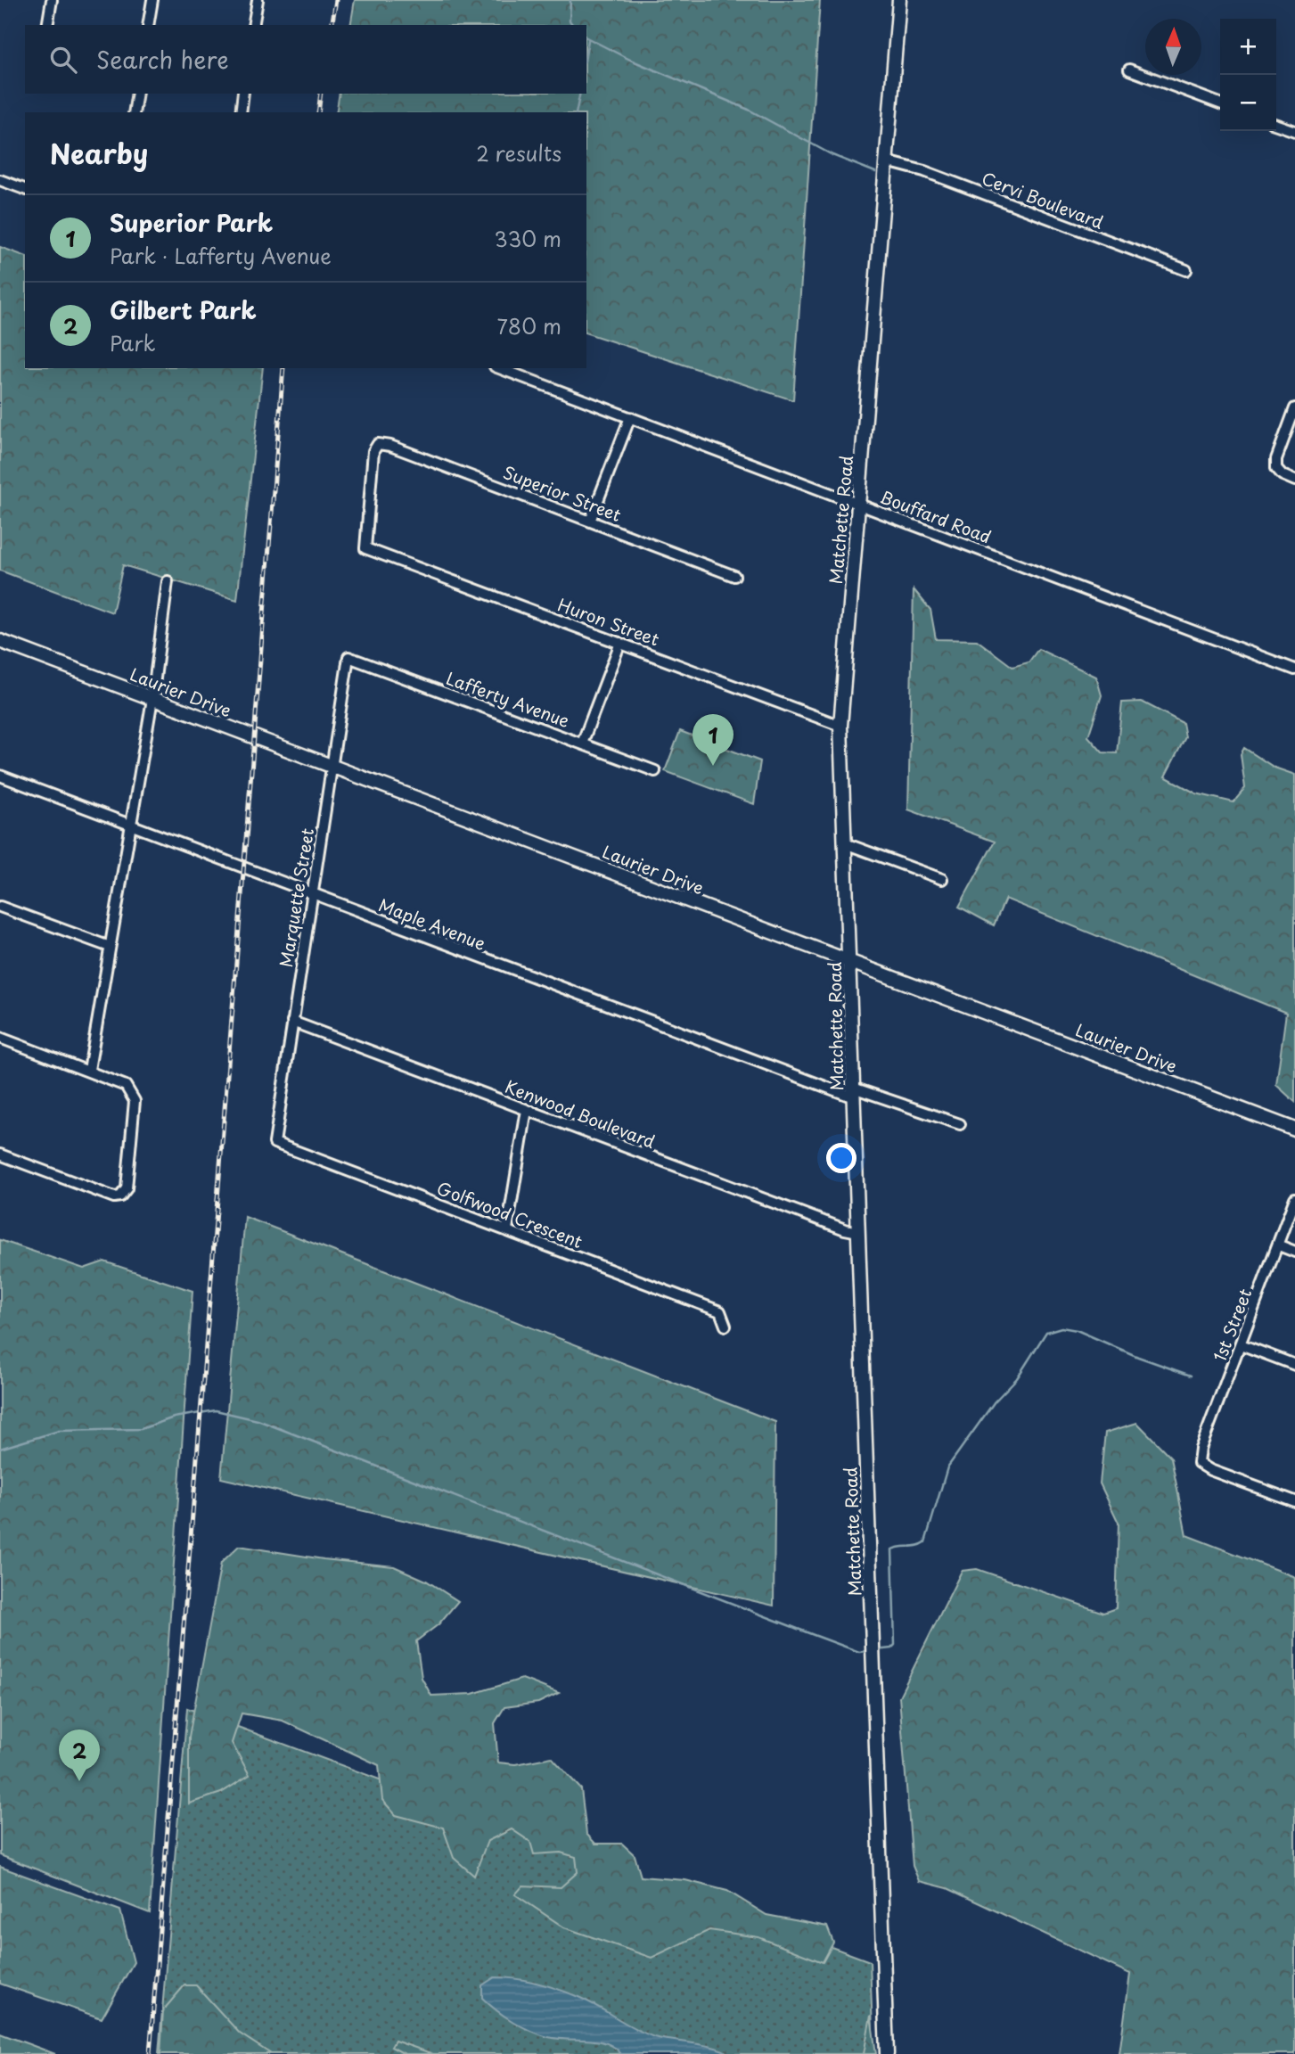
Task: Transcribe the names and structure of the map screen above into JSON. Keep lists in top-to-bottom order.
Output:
{
  "streets": {
    "street": [
      "Cervi Boulevard",
      "Superior Street",
      "Bouffard Road",
      "Matchette Road",
      "Huron Street",
      "Laurier Drive",
      "Lafferty Avenue",
      "Marquette Street",
      "Maple Avenue",
      "Kenwood Boulevard",
      "Golfwood Crescent",
      "1st Street"
    ]
  },
  "crossings": [
    ["Cervi Boulevard", "Matchette Road"],
    ["Superior Street", "Huron Street"],
    ["Bouffard Road", "Matchette Road"],
    ["Matchette Road", "Huron Street"],
    ["Matchette Road", "Laurier Drive"],
    ["Matchette Road", "Maple Avenue"],
    ["Matchette Road", "Kenwood Boulevard"],
    ["Laurier Drive", "Marquette Street"],
    ["Lafferty Avenue", "Marquette Street"],
    ["Marquette Street", "Maple Avenue"],
    ["Marquette Street", "Kenwood Boulevard"],
    ["Marquette Street", "Golfwood Crescent"]
  ],
  "north": "top",
  "page": {
    "map_buttons": ["+", "−"],
    "search": "Search here",
    "heading": ["Nearby", "2 results"],
    "list": [
      {
        "mark": "1",
        "name": "Superior Park",
        "note": "Park · Lafferty Avenue",
        "value": "330 m"
      },
      {
        "mark": "2",
        "name": "Gilbert Park",
        "note": "Park",
        "value": "780 m"
      }
    ],
    "pins": ["1", "2"]
  }
}
